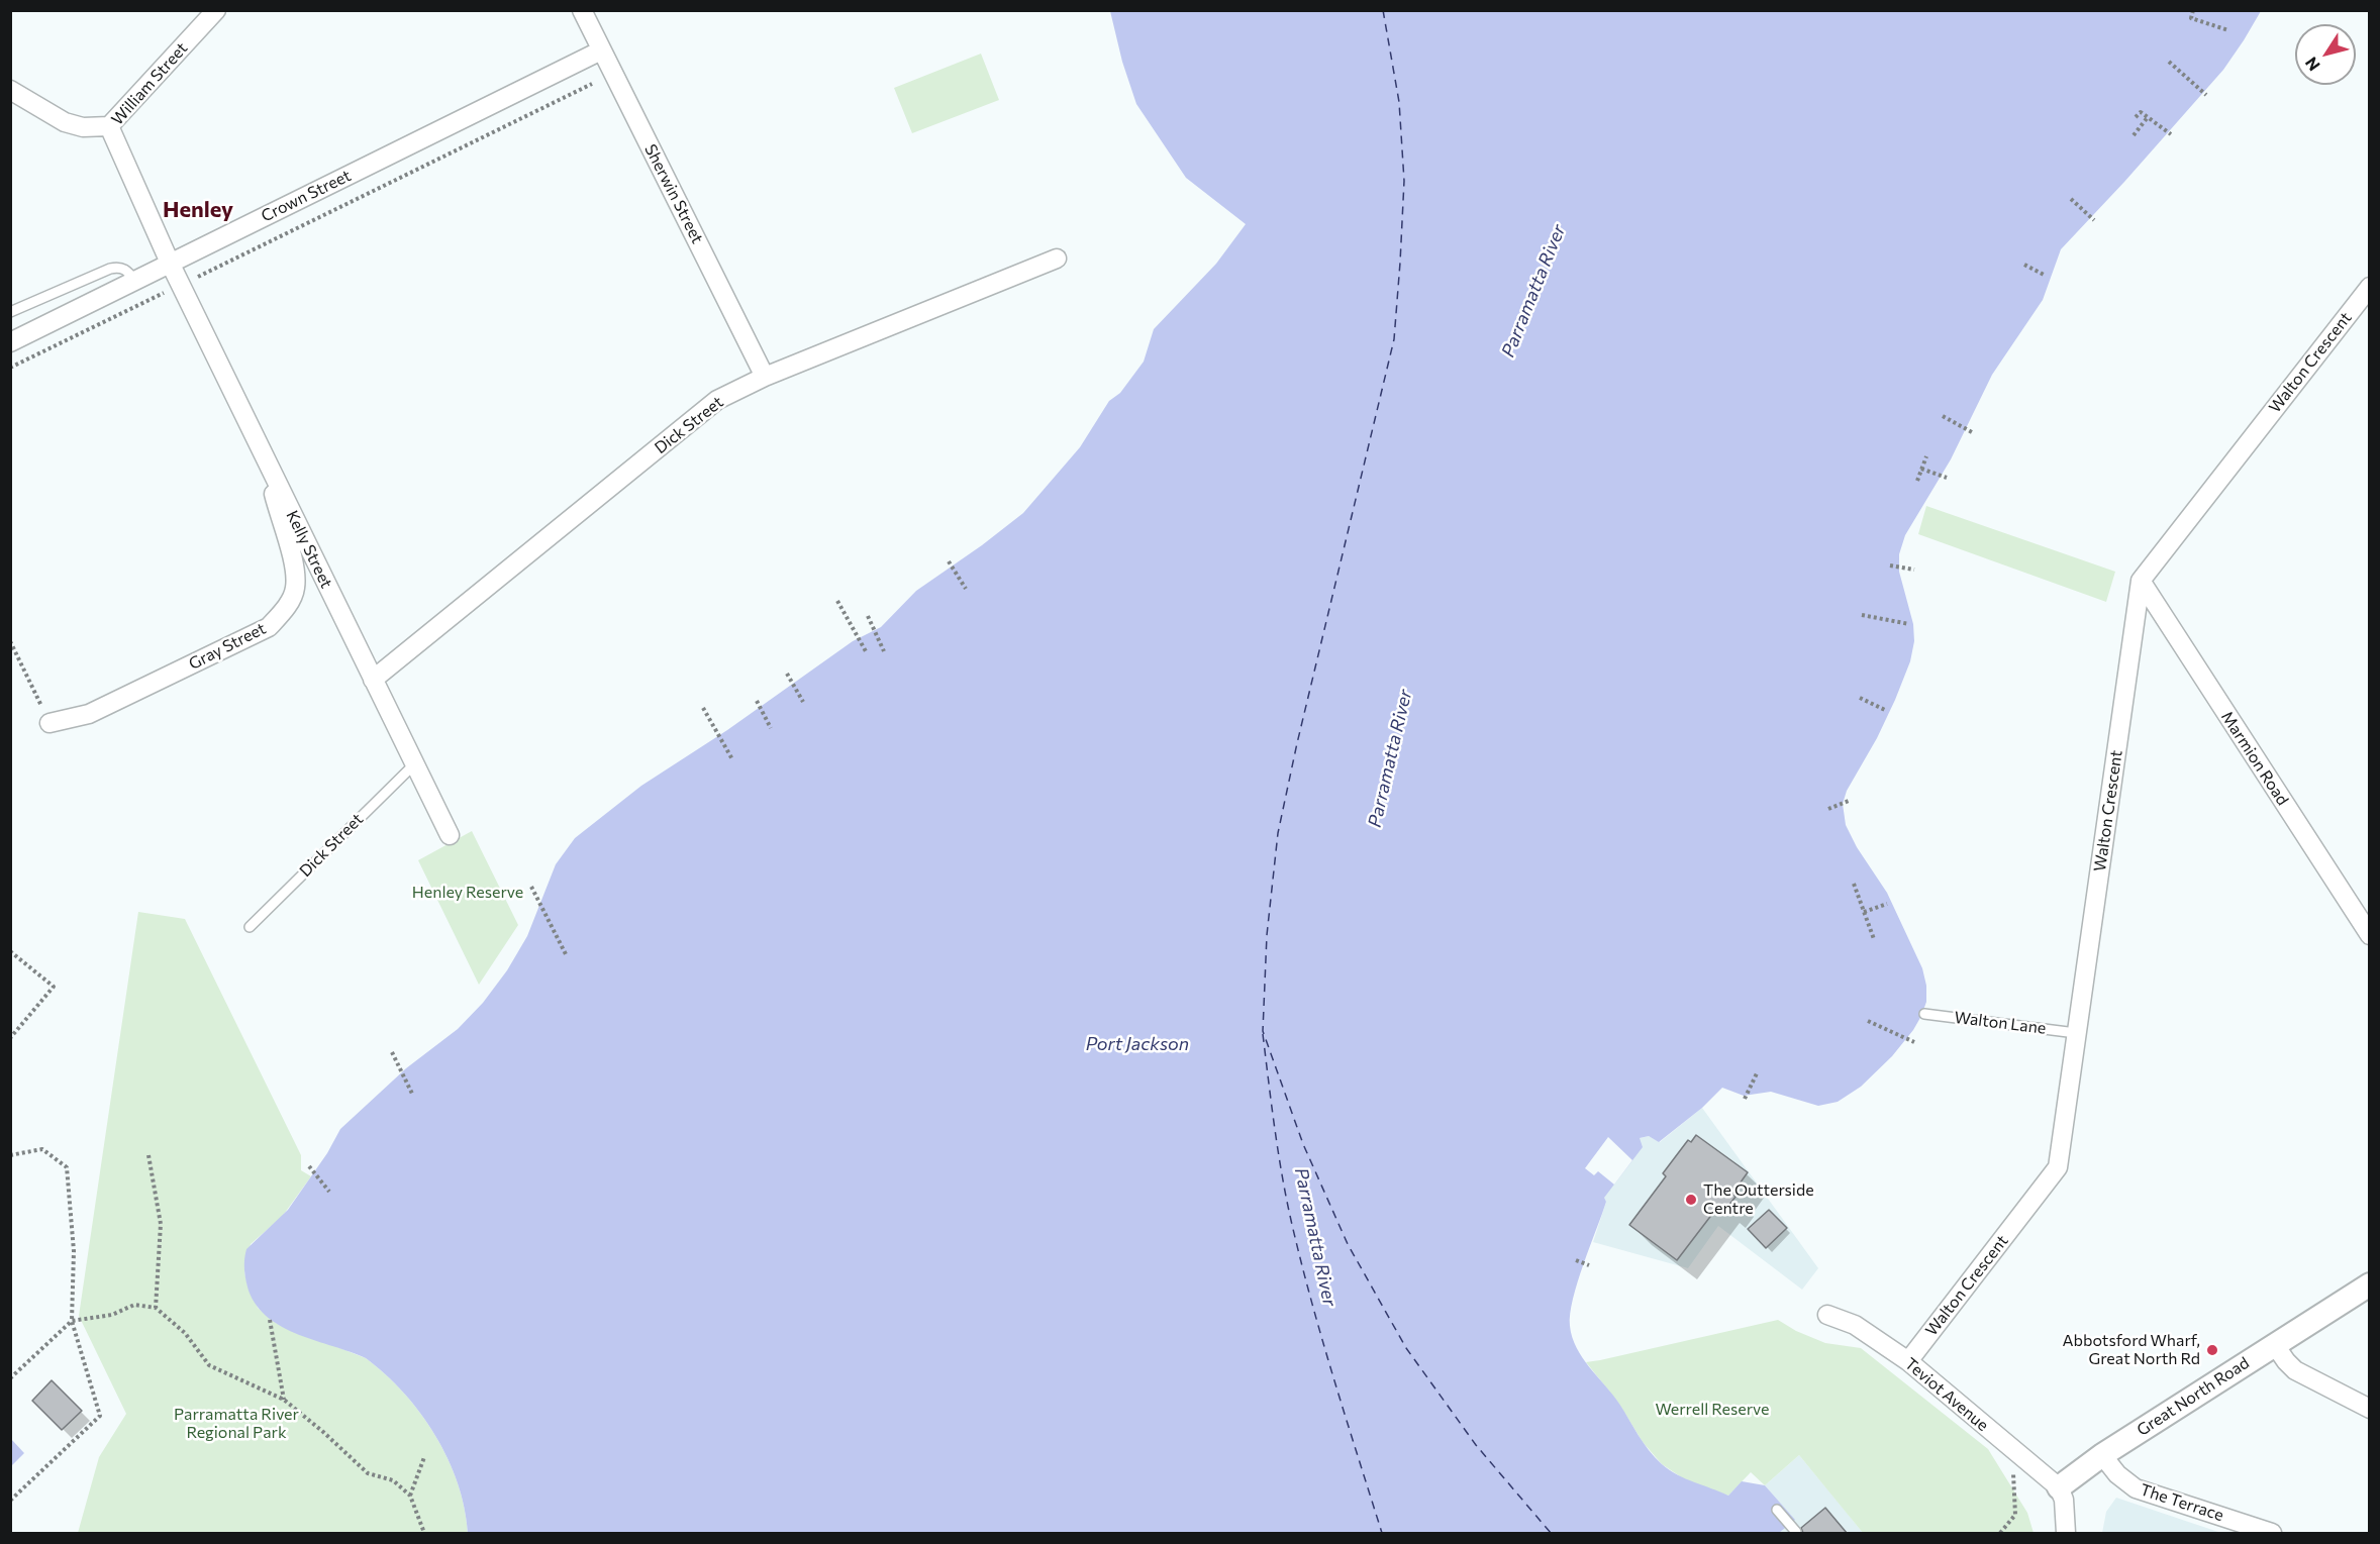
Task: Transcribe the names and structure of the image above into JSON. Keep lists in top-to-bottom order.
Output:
{
  "streets": {
    "street": [
      "William Street",
      "Sherwin Street",
      "Crown Street",
      "Walton Crescent",
      "Dick Street",
      "Kelly Street",
      "Gray Street",
      "Marmion Road",
      "Teviot Avenue",
      "Great North Road",
      "The Terrace"
    ],
    "lane": ["Walton Lane"]
  },
  "crossings": [
    ["William Street", "Crown Street"],
    ["William Street", "Kelly Street"],
    ["Sherwin Street", "Crown Street"],
    ["Sherwin Street", "Dick Street"],
    ["Crown Street", "Kelly Street"],
    ["Walton Crescent", "Marmion Road"],
    ["Walton Crescent", "Walton Lane"],
    ["Walton Crescent", "Teviot Avenue"],
    ["Dick Street", "Kelly Street"],
    ["Kelly Street", "Gray Street"],
    ["Teviot Avenue", "Great North Road"],
    ["Great North Road", "The Terrace"]
  ],
  "districts": ["Henley"],
  "water": ["Parramatta River", "Port Jackson"],
  "parks": ["Henley Reserve", "Werrell Reserve", "Parramatta River Regional Park"],
  "places": ["The Outterside Centre", "Abbotsford Wharf, Great North Rd"],
  "north": "bottom left"
}
